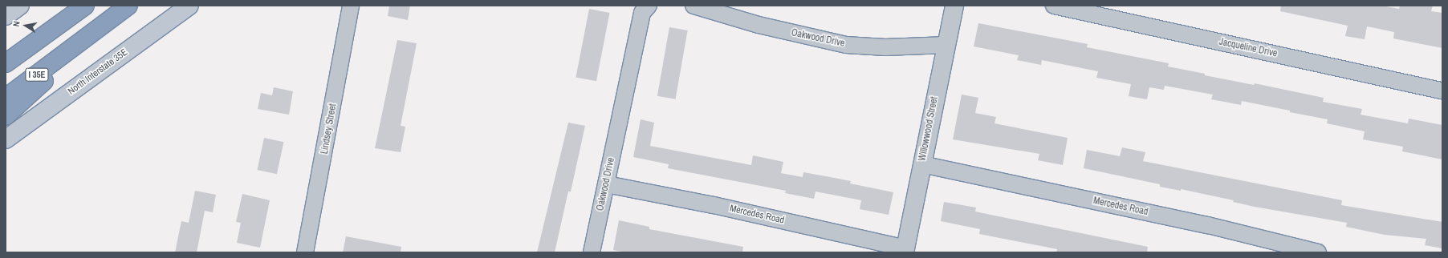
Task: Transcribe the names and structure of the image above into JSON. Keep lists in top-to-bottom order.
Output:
{
  "streets": {
    "highway": ["I 35E"],
    "main road": ["North Interstate 35E"],
    "street": [
      "Oakwood Drive",
      "Jacqueline Drive",
      "Lindsey Street",
      "Willowwood Street",
      "Mercedes Road"
    ]
  },
  "crossings": [
    ["Oakwood Drive", "Willowwood Street"],
    ["Oakwood Drive", "Mercedes Road"],
    ["Willowwood Street", "Mercedes Road"]
  ],
  "north": "left"
}
